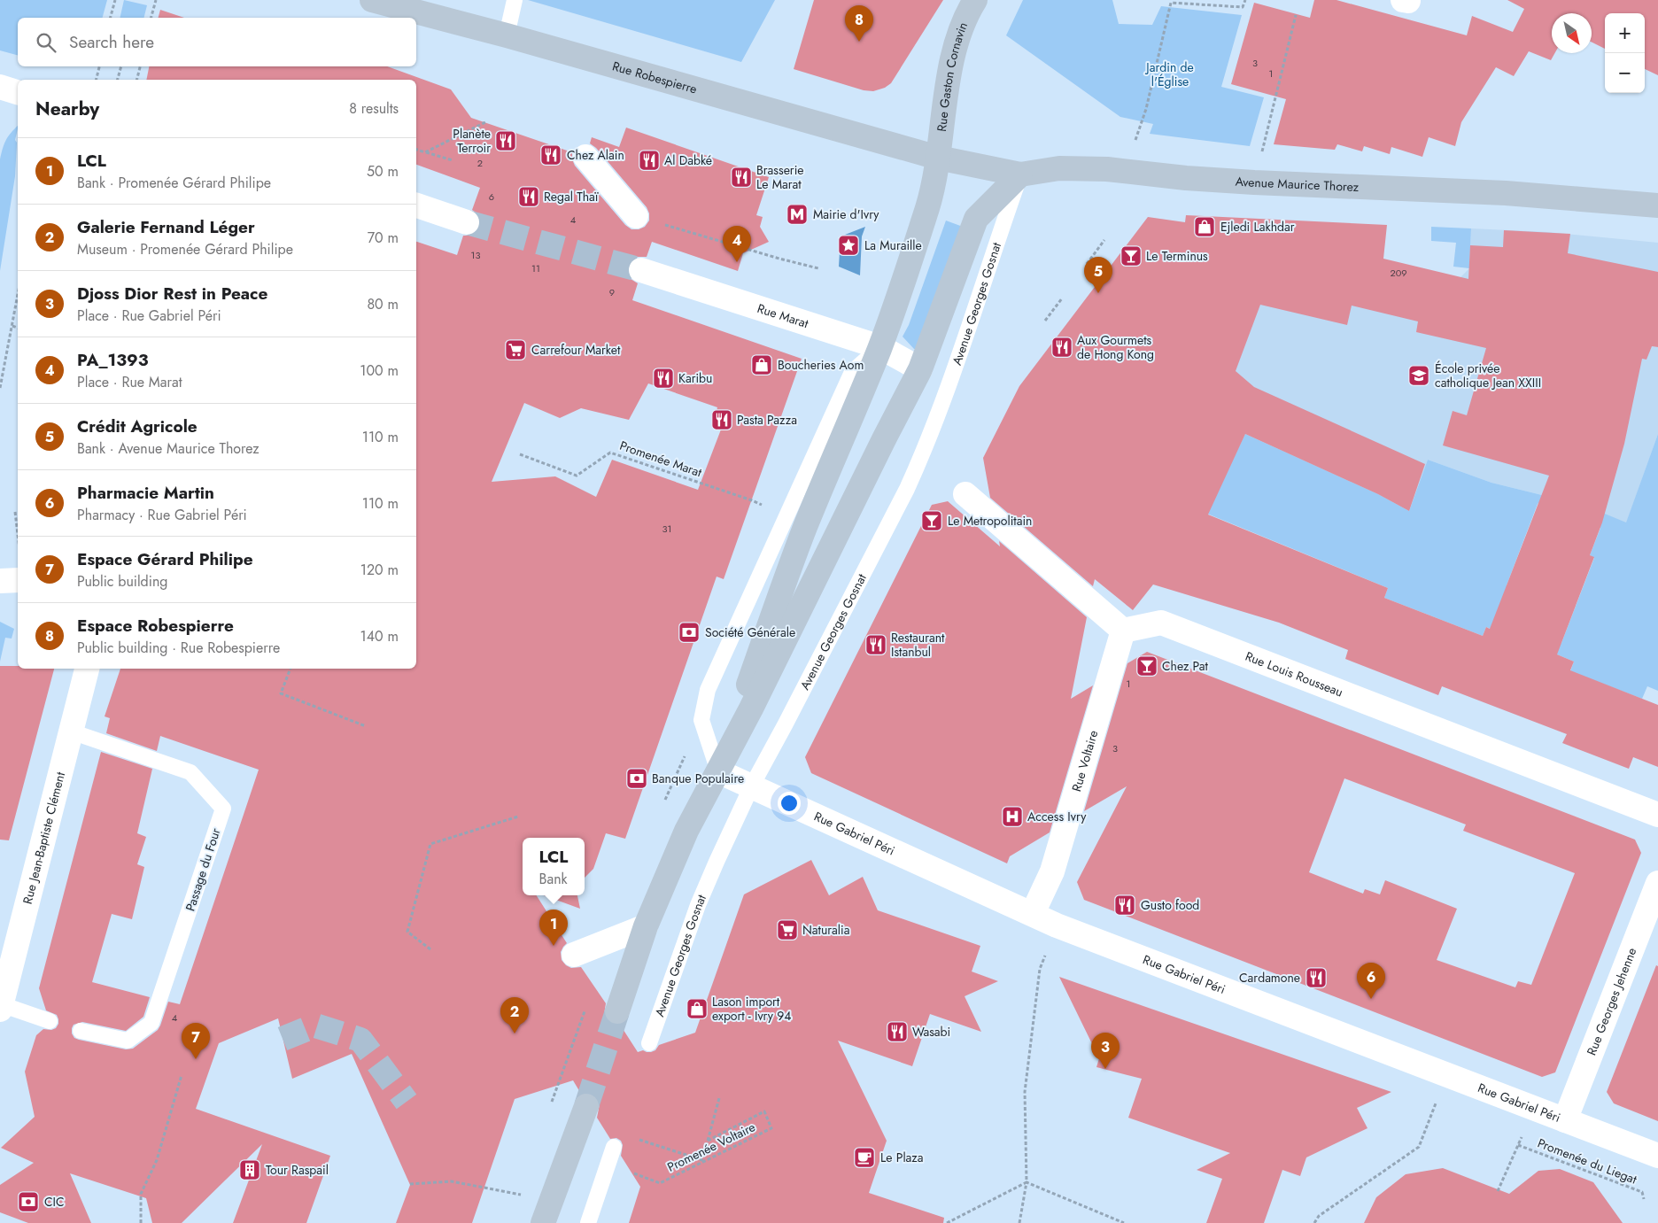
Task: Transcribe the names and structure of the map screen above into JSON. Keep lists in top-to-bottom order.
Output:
{
  "streets": {
    "main road": ["Rue Robespierre", "Rue Gaston Cornavin", "Avenue Maurice Thorez"],
    "street": [
      "Rue Marat",
      "Rue Louis Rousseau",
      "Rue Voltaire",
      "Rue Gabriel Péri",
      "Rue Jean-Baptiste Clément",
      "Rue Georges Jehenne"
    ],
    "lane": ["Avenue Georges Gosnat", "Passage du Four"],
    "path": ["Promenée Marat", "Promenée Voltaire", "Promenée du Liegat"]
  },
  "crossings": [
    ["Rue Robespierre", "Rue Gaston Cornavin"],
    ["Rue Robespierre", "Avenue Maurice Thorez"],
    ["Rue Gaston Cornavin", "Avenue Maurice Thorez"],
    ["Avenue Maurice Thorez", "Avenue Georges Gosnat"],
    ["Avenue Georges Gosnat", "Rue Gabriel Péri"],
    ["Rue Louis Rousseau", "Rue Voltaire"],
    ["Rue Voltaire", "Rue Gabriel Péri"],
    ["Rue Gabriel Péri", "Rue Georges Jehenne"],
    ["Rue Gabriel Péri", "Promenée du Liegat"],
    ["Rue Jean-Baptiste Clément", "Passage du Four"]
  ],
  "parks": ["Jardin de l'Église"],
  "places": {
    "restaurant": [
      "Planète Terroir",
      "Chez Alain",
      "Al Dabké",
      "Brasserie Le Marat",
      "Regal Thaï",
      "Aux Gourmets de Hong Kong",
      "Karibu",
      "Pasta Pazza",
      "Restaurant Istanbul",
      "Gusto food",
      "Cardamone",
      "Wasabi"
    ],
    "metro station": ["Mairie d'Ivry"],
    "shop": ["Ejledi Lakhdar", "Boucheries Aom", "Lason import export - Ivry 94"],
    "place": ["La Muraille"],
    "bar": ["Le Terminus", "Le Metropolitain", "Chez Pat"],
    "supermarket": ["Carrefour Market", "Naturalia"],
    "school or university": ["École privée catholique Jean XXIII"],
    "bank": ["Société Générale", "Banque Populaire", "CIC"],
    "hospital": ["Access Ivry"],
    "cafe": ["Le Plaza"],
    "building": ["Tour Raspail"]
  },
  "house_numbers": [
    "3",
    "1",
    "2",
    "6",
    "4",
    "13",
    "11",
    "209",
    "9",
    "31",
    "1",
    "3",
    "4"
  ],
  "north": "bottom right",
  "page": {
    "pins": [
      "8",
      "4",
      "5",
      "1",
      "6",
      "2",
      "7",
      "3"
    ],
    "map_buttons": ["+", "−"],
    "search": "Search here",
    "heading": ["Nearby", "8 results"],
    "list": [
      {
        "mark": "1",
        "name": "LCL",
        "note": "Bank · Promenée Gérard Philipe",
        "value": "50 m"
      },
      {
        "mark": "2",
        "name": "Galerie Fernand Léger",
        "note": "Museum · Promenée Gérard Philipe",
        "value": "70 m"
      },
      {
        "mark": "3",
        "name": "Djoss Dior Rest in Peace",
        "note": "Place · Rue Gabriel Péri",
        "value": "80 m"
      },
      {
        "mark": "4",
        "name": "PA_1393",
        "note": "Place · Rue Marat",
        "value": "100 m"
      },
      {
        "mark": "5",
        "name": "Crédit Agricole",
        "note": "Bank · Avenue Maurice Thorez",
        "value": "110 m"
      },
      {
        "mark": "6",
        "name": "Pharmacie Martin",
        "note": "Pharmacy · Rue Gabriel Péri",
        "value": "110 m"
      },
      {
        "mark": "7",
        "name": "Espace Gérard Philipe",
        "note": "Public building",
        "value": "120 m"
      },
      {
        "mark": "8",
        "name": "Espace Robespierre",
        "note": "Public building · Rue Robespierre",
        "value": "140 m"
      }
    ],
    "popup": ["LCL", "Bank"]
  }
}
